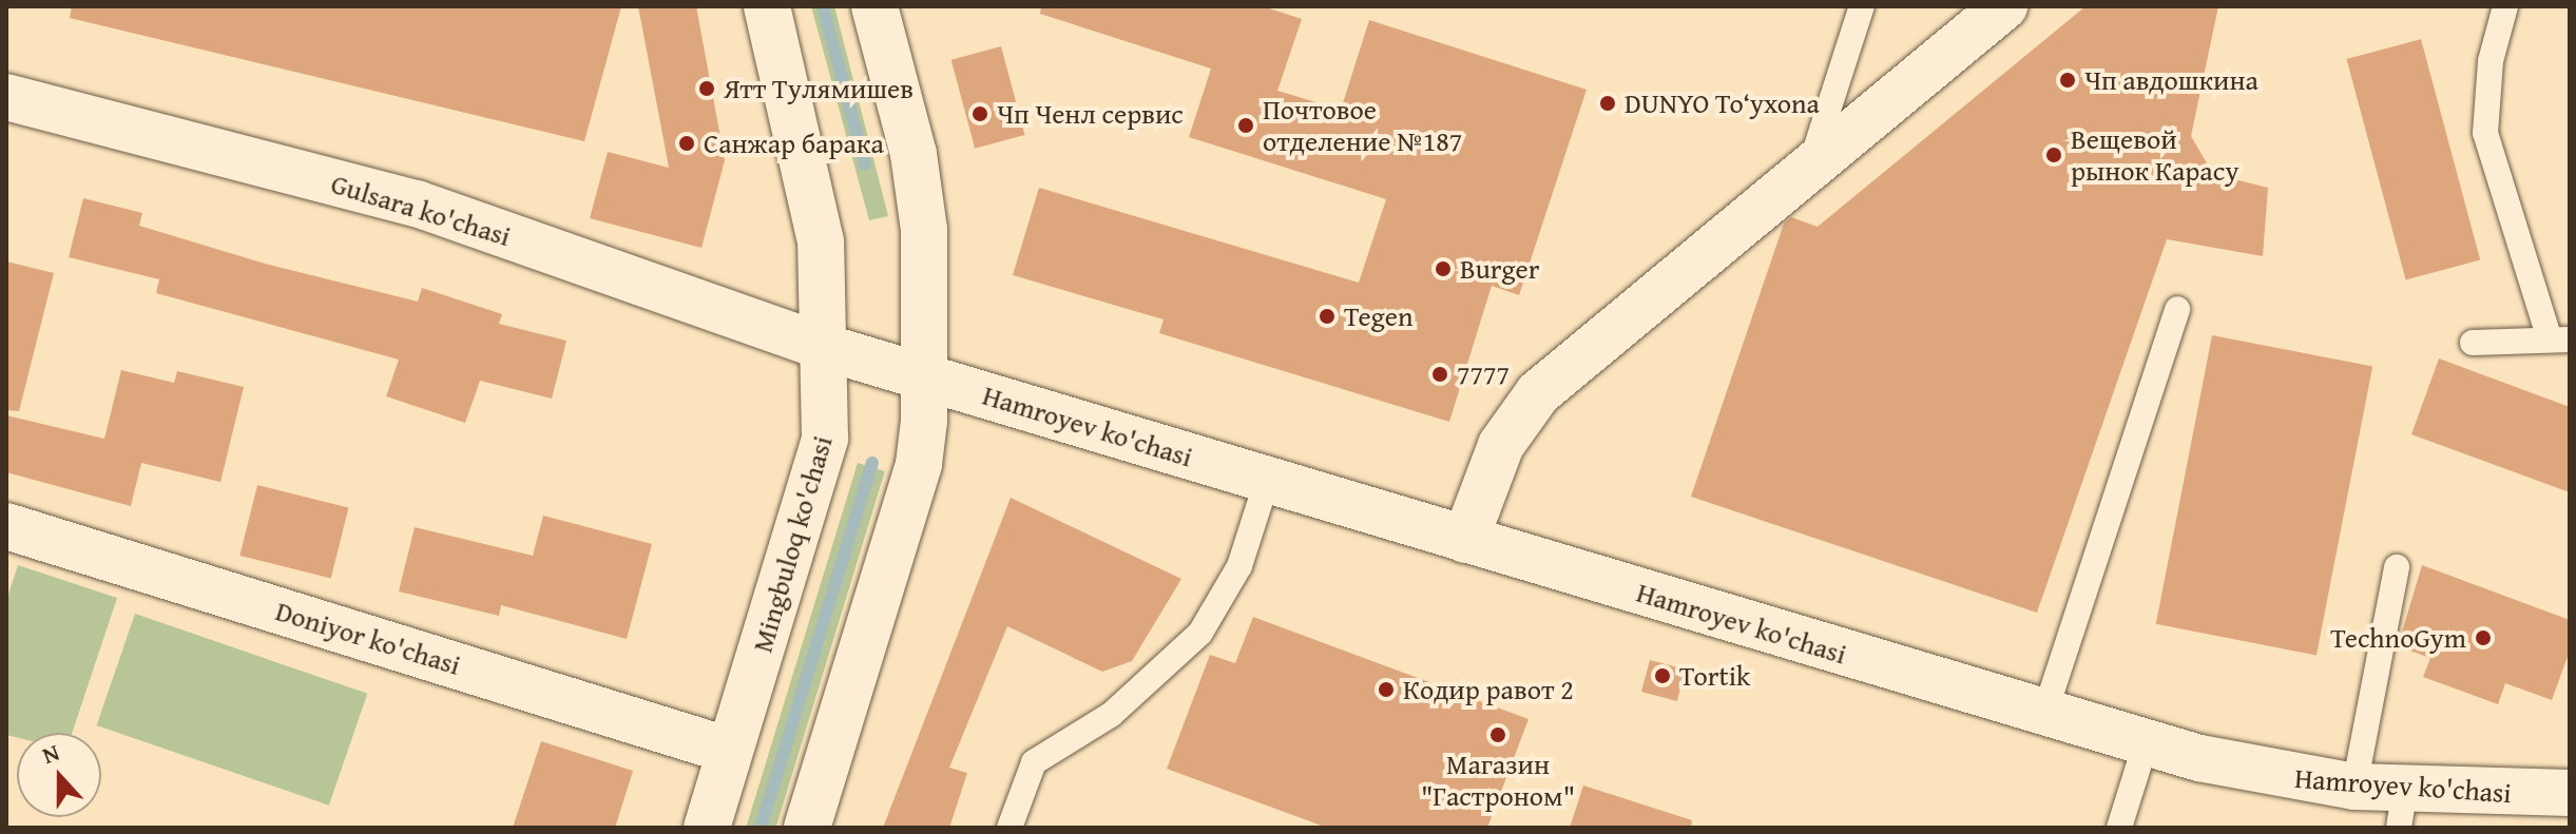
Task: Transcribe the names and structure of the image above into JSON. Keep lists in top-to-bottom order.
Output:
{
  "streets": {
    "main road": [
      "Gulsara ko'chasi",
      "Hamroyev ko'chasi",
      "Mingbuloq ko'chasi",
      "Doniyor ko'chasi"
    ]
  },
  "crossings": [
    ["Gulsara ko'chasi", "Hamroyev ko'chasi"],
    ["Gulsara ko'chasi", "Mingbuloq ko'chasi"],
    ["Mingbuloq ko'chasi", "Doniyor ko'chasi"]
  ],
  "places": [
    "Чп авдошкина",
    "Ятт Тулямишев",
    "DUNYO To‘yxona",
    "Чп Ченл сервис",
    "Почтовое отделение №187",
    "Санжар барака",
    "Вещевой рынок Карасу",
    "Burger",
    "Tegen",
    "7777",
    "TechnoGym",
    "Tortik",
    "Кодир равот 2",
    "Магазин \"Гастроном\""
  ],
  "north": "top"
}
